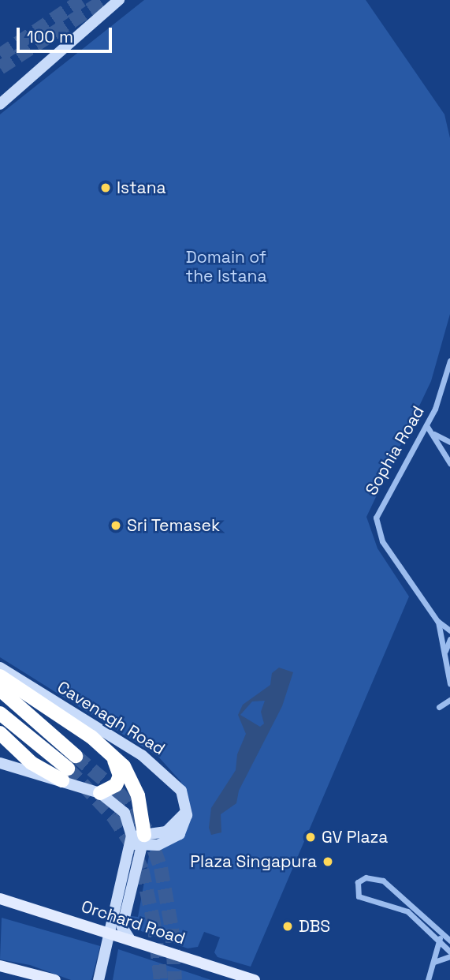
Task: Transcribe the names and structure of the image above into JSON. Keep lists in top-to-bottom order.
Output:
{
  "streets": {
    "main road": ["Orchard Road"],
    "street": ["Sophia Road", "Cavenagh Road"]
  },
  "parks": ["Domain of the Istana"],
  "places": [
    "Istana",
    "Sri Temasek",
    "GV Plaza",
    "Plaza Singapura",
    "DBS"
  ],
  "scale_bar": "100 m"
}
